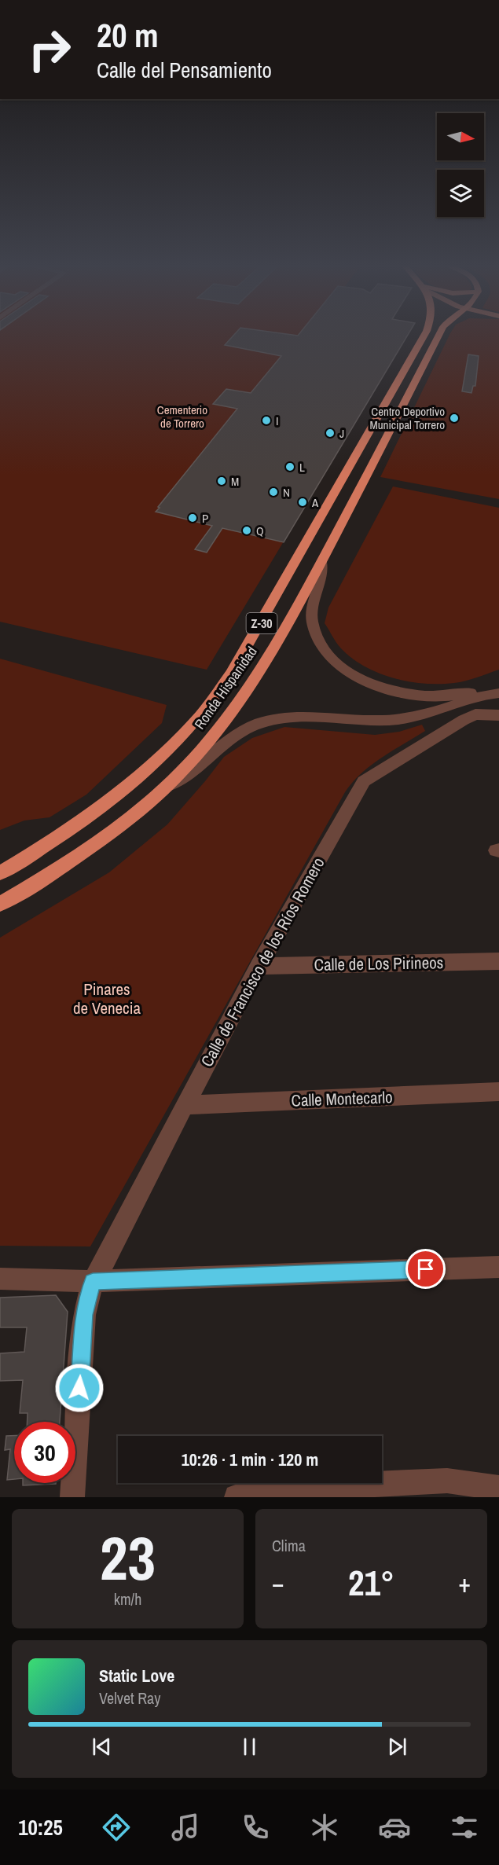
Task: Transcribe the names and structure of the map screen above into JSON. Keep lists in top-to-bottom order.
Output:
{
  "streets": {
    "highway": ["Z-30", "Ronda Hispanidad"],
    "street": ["Calle de Francisco de los Ríos Romero", "Calle de Los Pirineos", "Calle Montecarlo"]
  },
  "crossings": [
    ["Calle de Francisco de los Ríos Romero", "Calle de Los Pirineos"],
    ["Calle de Francisco de los Ríos Romero", "Calle Montecarlo"]
  ],
  "parks": ["Cementerio de Torrero", "Pinares de Venecia"],
  "places": [
    "Centro Deportivo Municipal Torrero",
    "I",
    "J",
    "L",
    "M",
    "N",
    "A",
    "P",
    "Q"
  ],
  "north": "right",
  "page": {
    "turn": ["20 m", "Calle del Pensamiento"],
    "limit": "30",
    "trip": "10:26 · 1 min · 120 m",
    "tile": [
      ["23", "km/h"],
      "Clima"
    ],
    "heat": ["−", "21°", "+"],
    "song": ["Static Love", "Velvet Ray"],
    "tabs": "10:25"
  }
}
